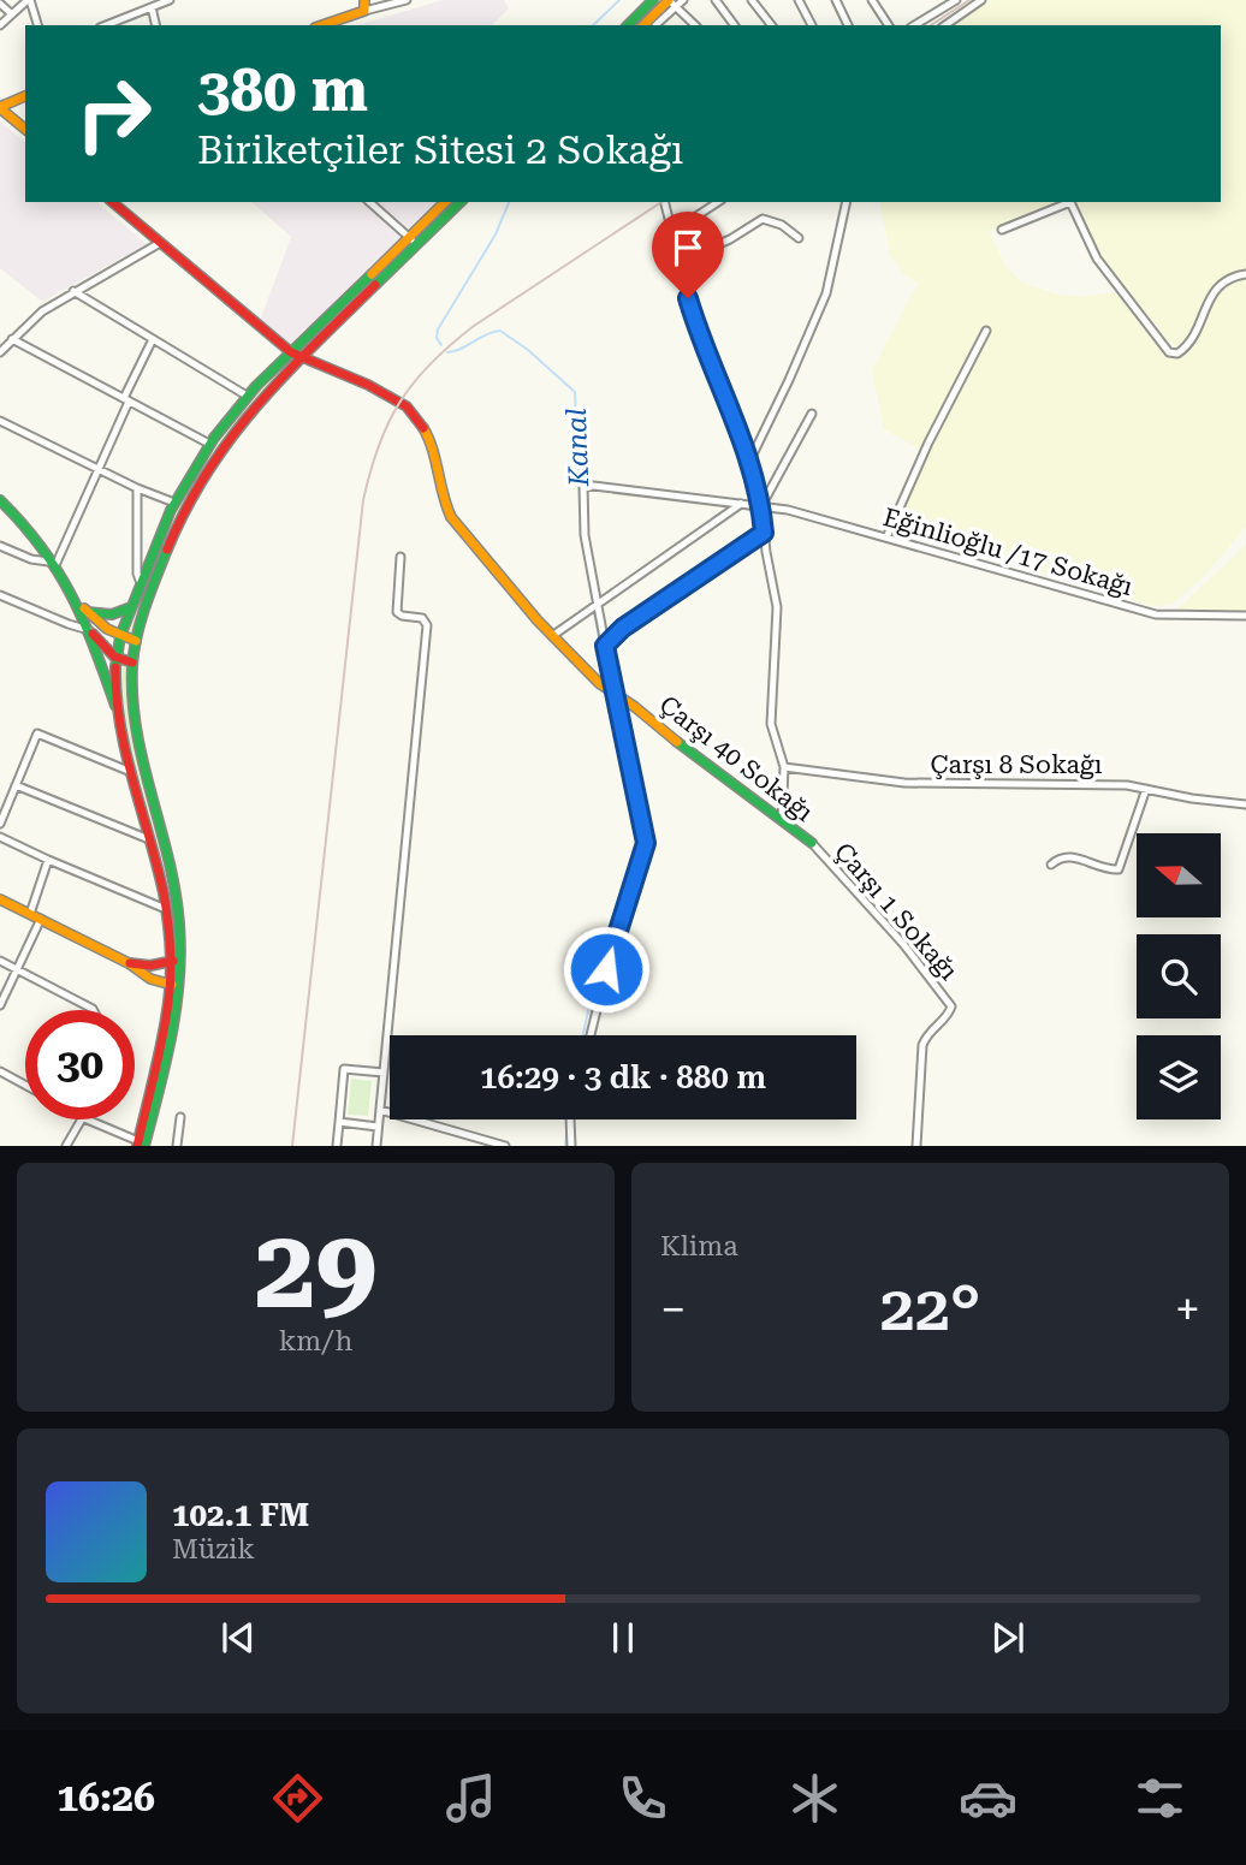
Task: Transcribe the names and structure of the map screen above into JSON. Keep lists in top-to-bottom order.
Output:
{
  "streets": {
    "main road": ["Çarşı 40 Sokağı"],
    "street": ["Eğinlioğlu /17 Sokağı", "Çarşı 8 Sokağı", "Çarşı 1 Sokağı"]
  },
  "crossings": [
    ["Çarşı 40 Sokağı", "Çarşı 1 Sokağı"]
  ],
  "water": ["Kanal"],
  "north": "left",
  "page": {
    "turn": ["380 m", "Biriketçiler Sitesi 2 Sokağı"],
    "limit": "30",
    "trip": "16:29 · 3 dk · 880 m",
    "tile": [
      ["29", "km/h"],
      "Klima"
    ],
    "heat": ["−", "22°", "+"],
    "song": ["102.1 FM", "Müzik"],
    "tabs": "16:26"
  }
}
